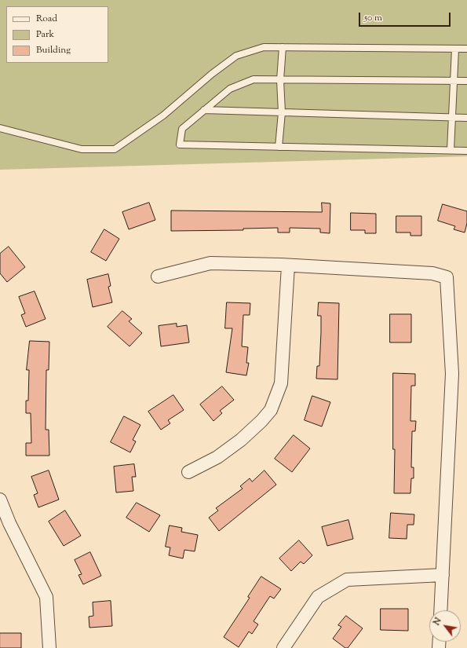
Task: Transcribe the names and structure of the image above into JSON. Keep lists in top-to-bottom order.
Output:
{
  "legend": ["Road", "Park", "Building"],
  "scale_bar": "50 m",
  "north": "top left"
}
